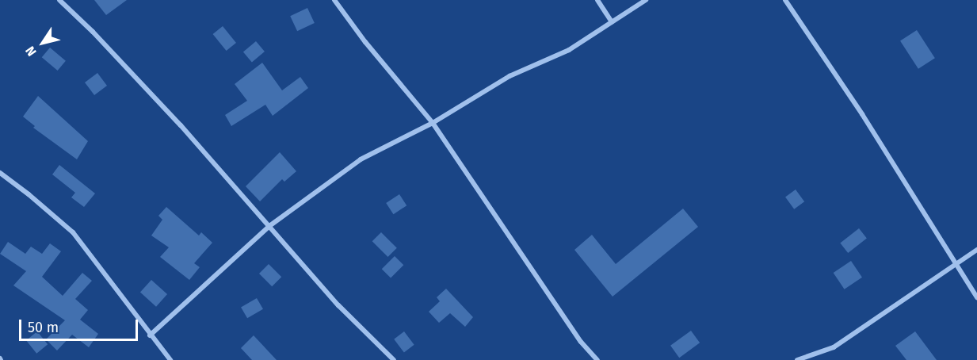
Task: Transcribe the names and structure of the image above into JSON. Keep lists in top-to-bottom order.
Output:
{
  "scale_bar": "50 m",
  "north": "bottom left"
}
